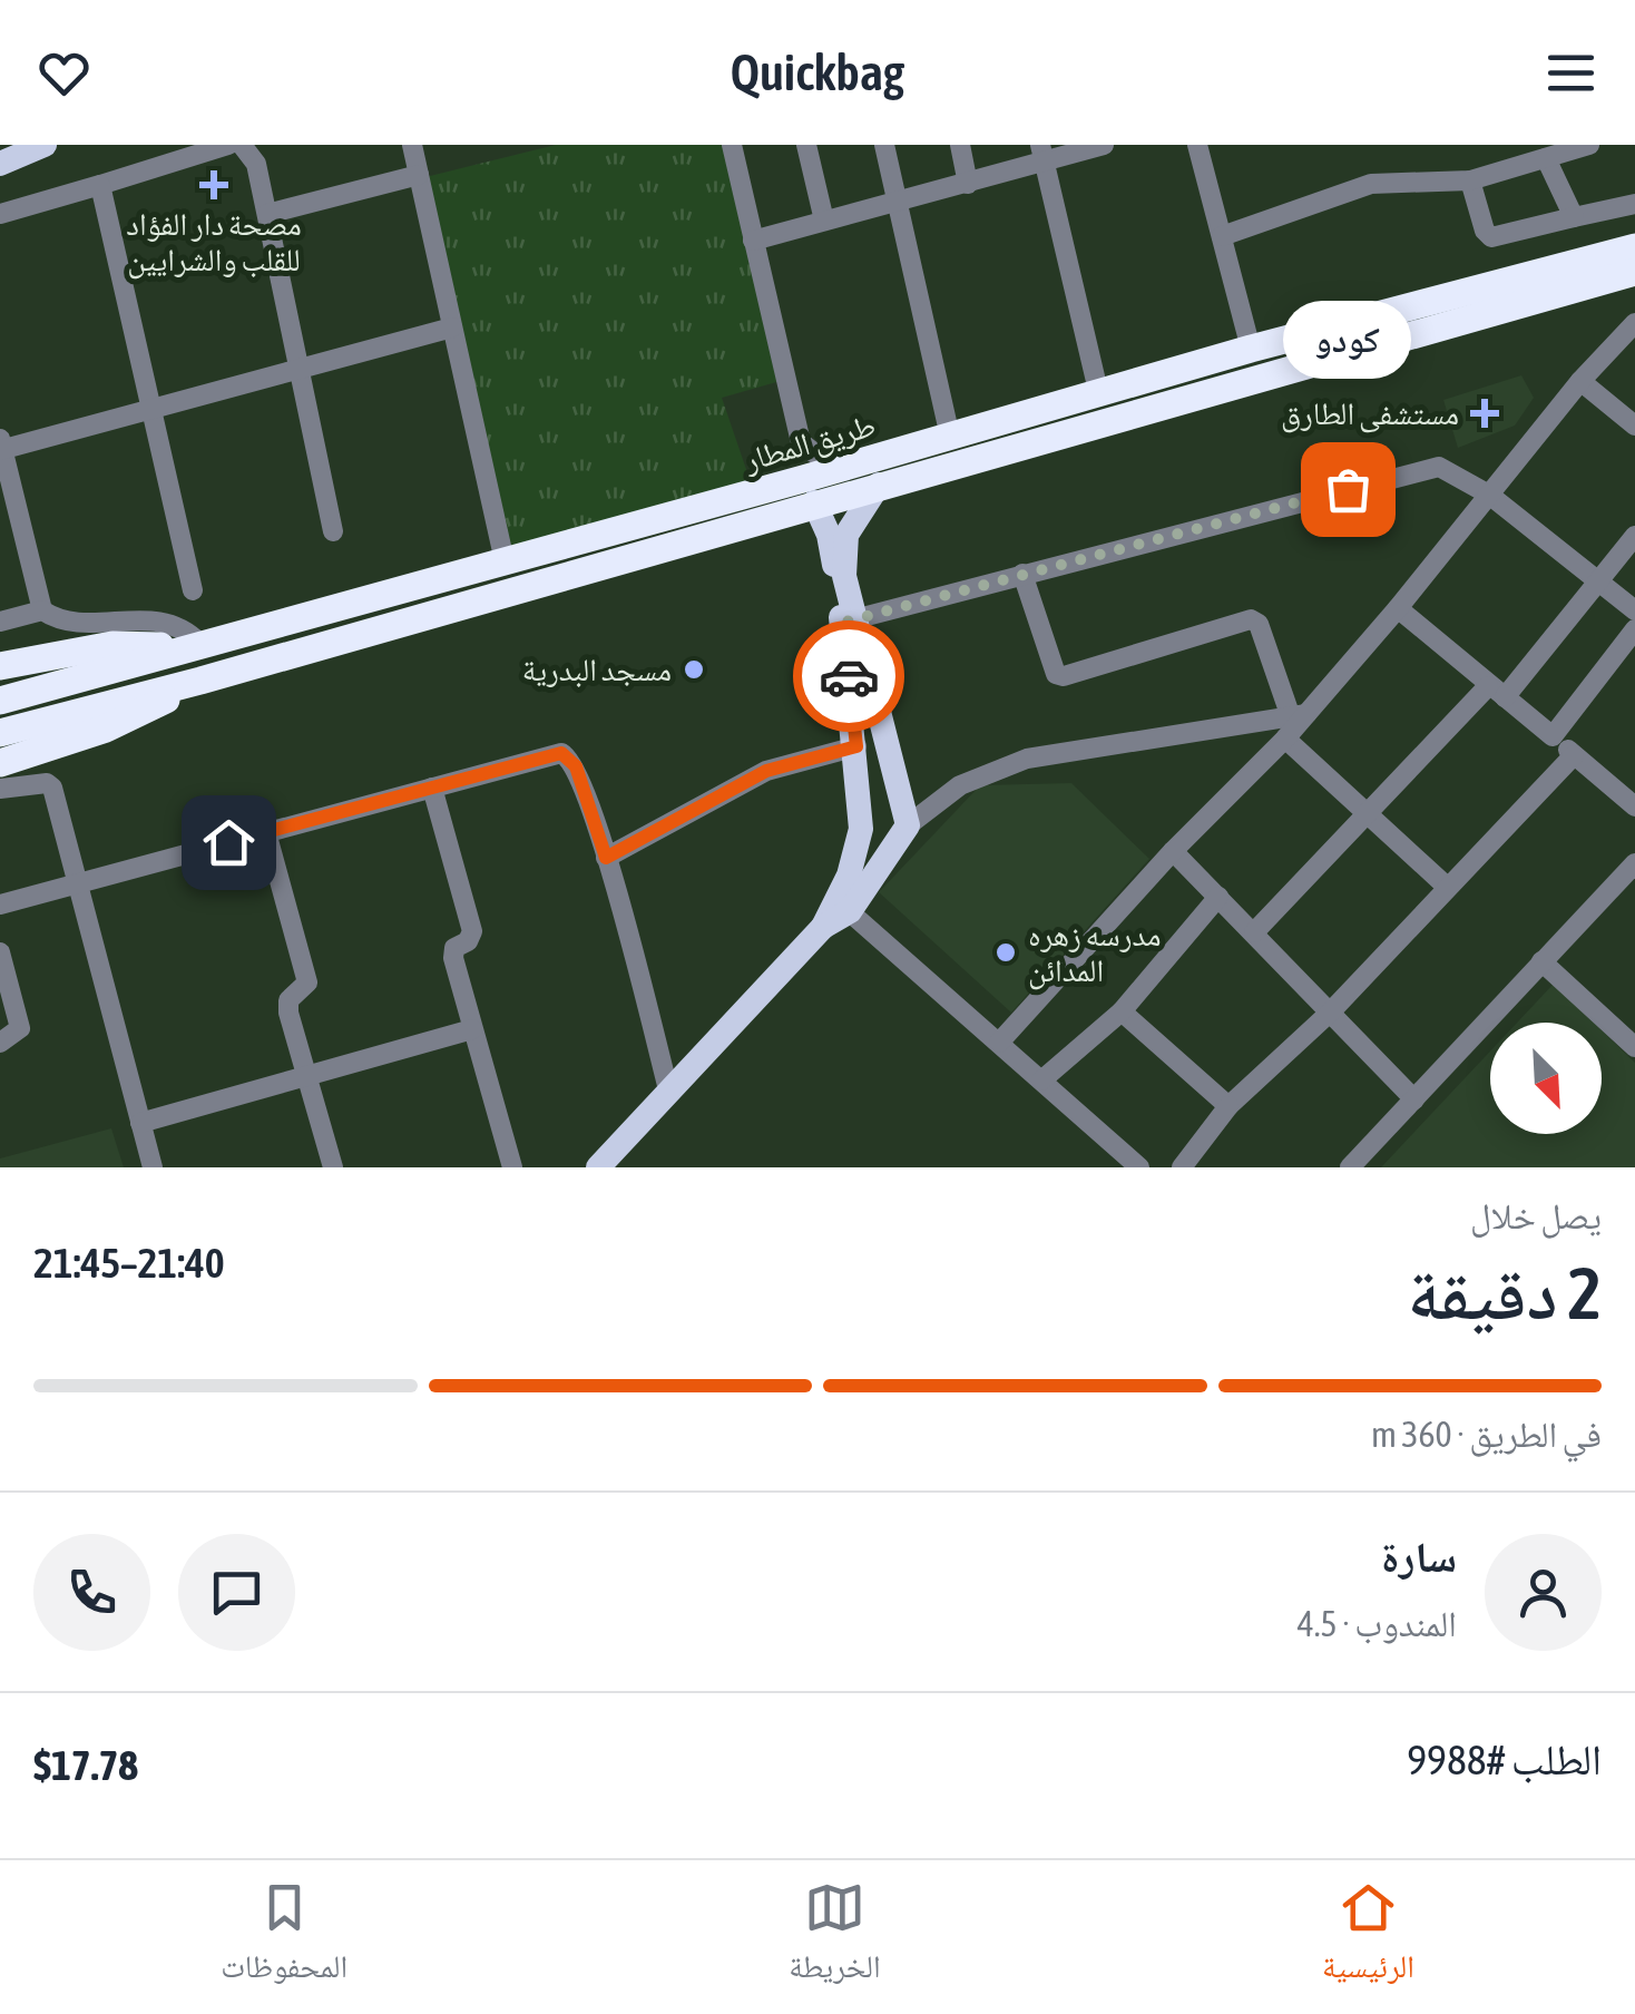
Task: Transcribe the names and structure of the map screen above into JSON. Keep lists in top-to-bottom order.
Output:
{
  "streets": {
    "highway": ["طريق المطار"]
  },
  "places": {
    "health": ["مصحة دار الفؤاد للقلب والشرايين", "مستشفى الطارق"],
    "other": ["كودو", "مسجد البدرية", "مدرسه زهره المدائن"]
  },
  "north": "bottom right",
  "page": {
    "header": "Quickbag",
    "bubble": "كودو",
    "heading": ["2 دقيقة", "يصل خلال", "21:40–21:45"],
    "panel": [
      "سارة",
      "المندوب · 4.5",
      "الطلب #9988",
      "$17.78"
    ],
    "bar": "في الطريق · 360 m",
    "tabs": ["الرئيسية", "الخريطة", "المحفوظات"]
  }
}
